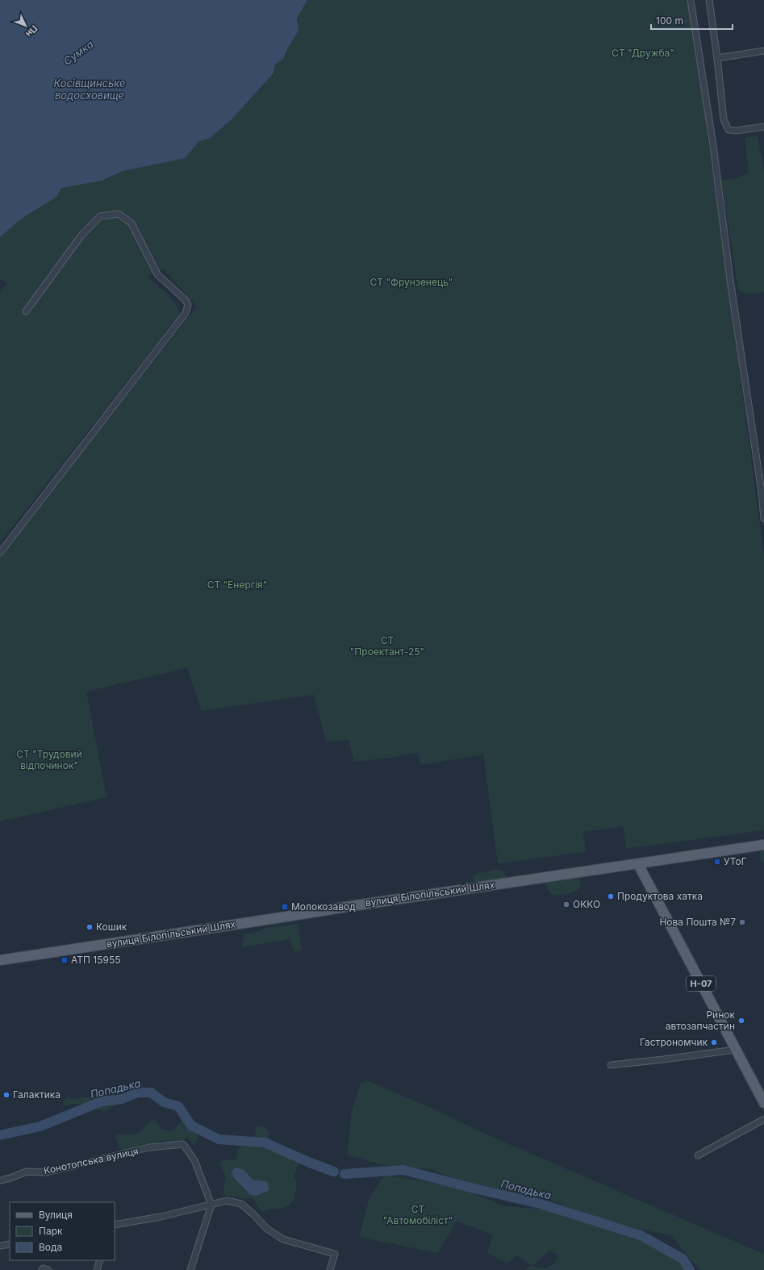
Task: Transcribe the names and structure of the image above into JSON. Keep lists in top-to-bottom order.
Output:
{
  "streets": {
    "main road": ["вулиця Білопільський Шлях", "Н-07"],
    "street": ["Конотопська вулиця"]
  },
  "crossings": [
    ["вулиця Білопільський Шлях", "Н-07"]
  ],
  "water": ["Сумка", "Косівщинське водосховище", "Попадька"],
  "parks": [
    "СТ \"Дружба\"",
    "СТ \"Фрунзенець\"",
    "СТ \"Енергія\"",
    "СТ \"Проектант-25\"",
    "СТ \"Трудовий відпочинок\"",
    "СТ \"Автомобіліст\""
  ],
  "places": {
    "transit": ["УТоГ", "Молокозавод", "АТП 15955"],
    "other": [
      "Продуктова хатка",
      "ОККО",
      "Нова Пошта №7",
      "Кошик",
      "Ринок автозапчастин",
      "Гастрономчик",
      "Галактика"
    ]
  },
  "legend": ["Вулиця", "Парк", "Вода"],
  "scale_bar": "100 m",
  "north": "bottom right"
}
